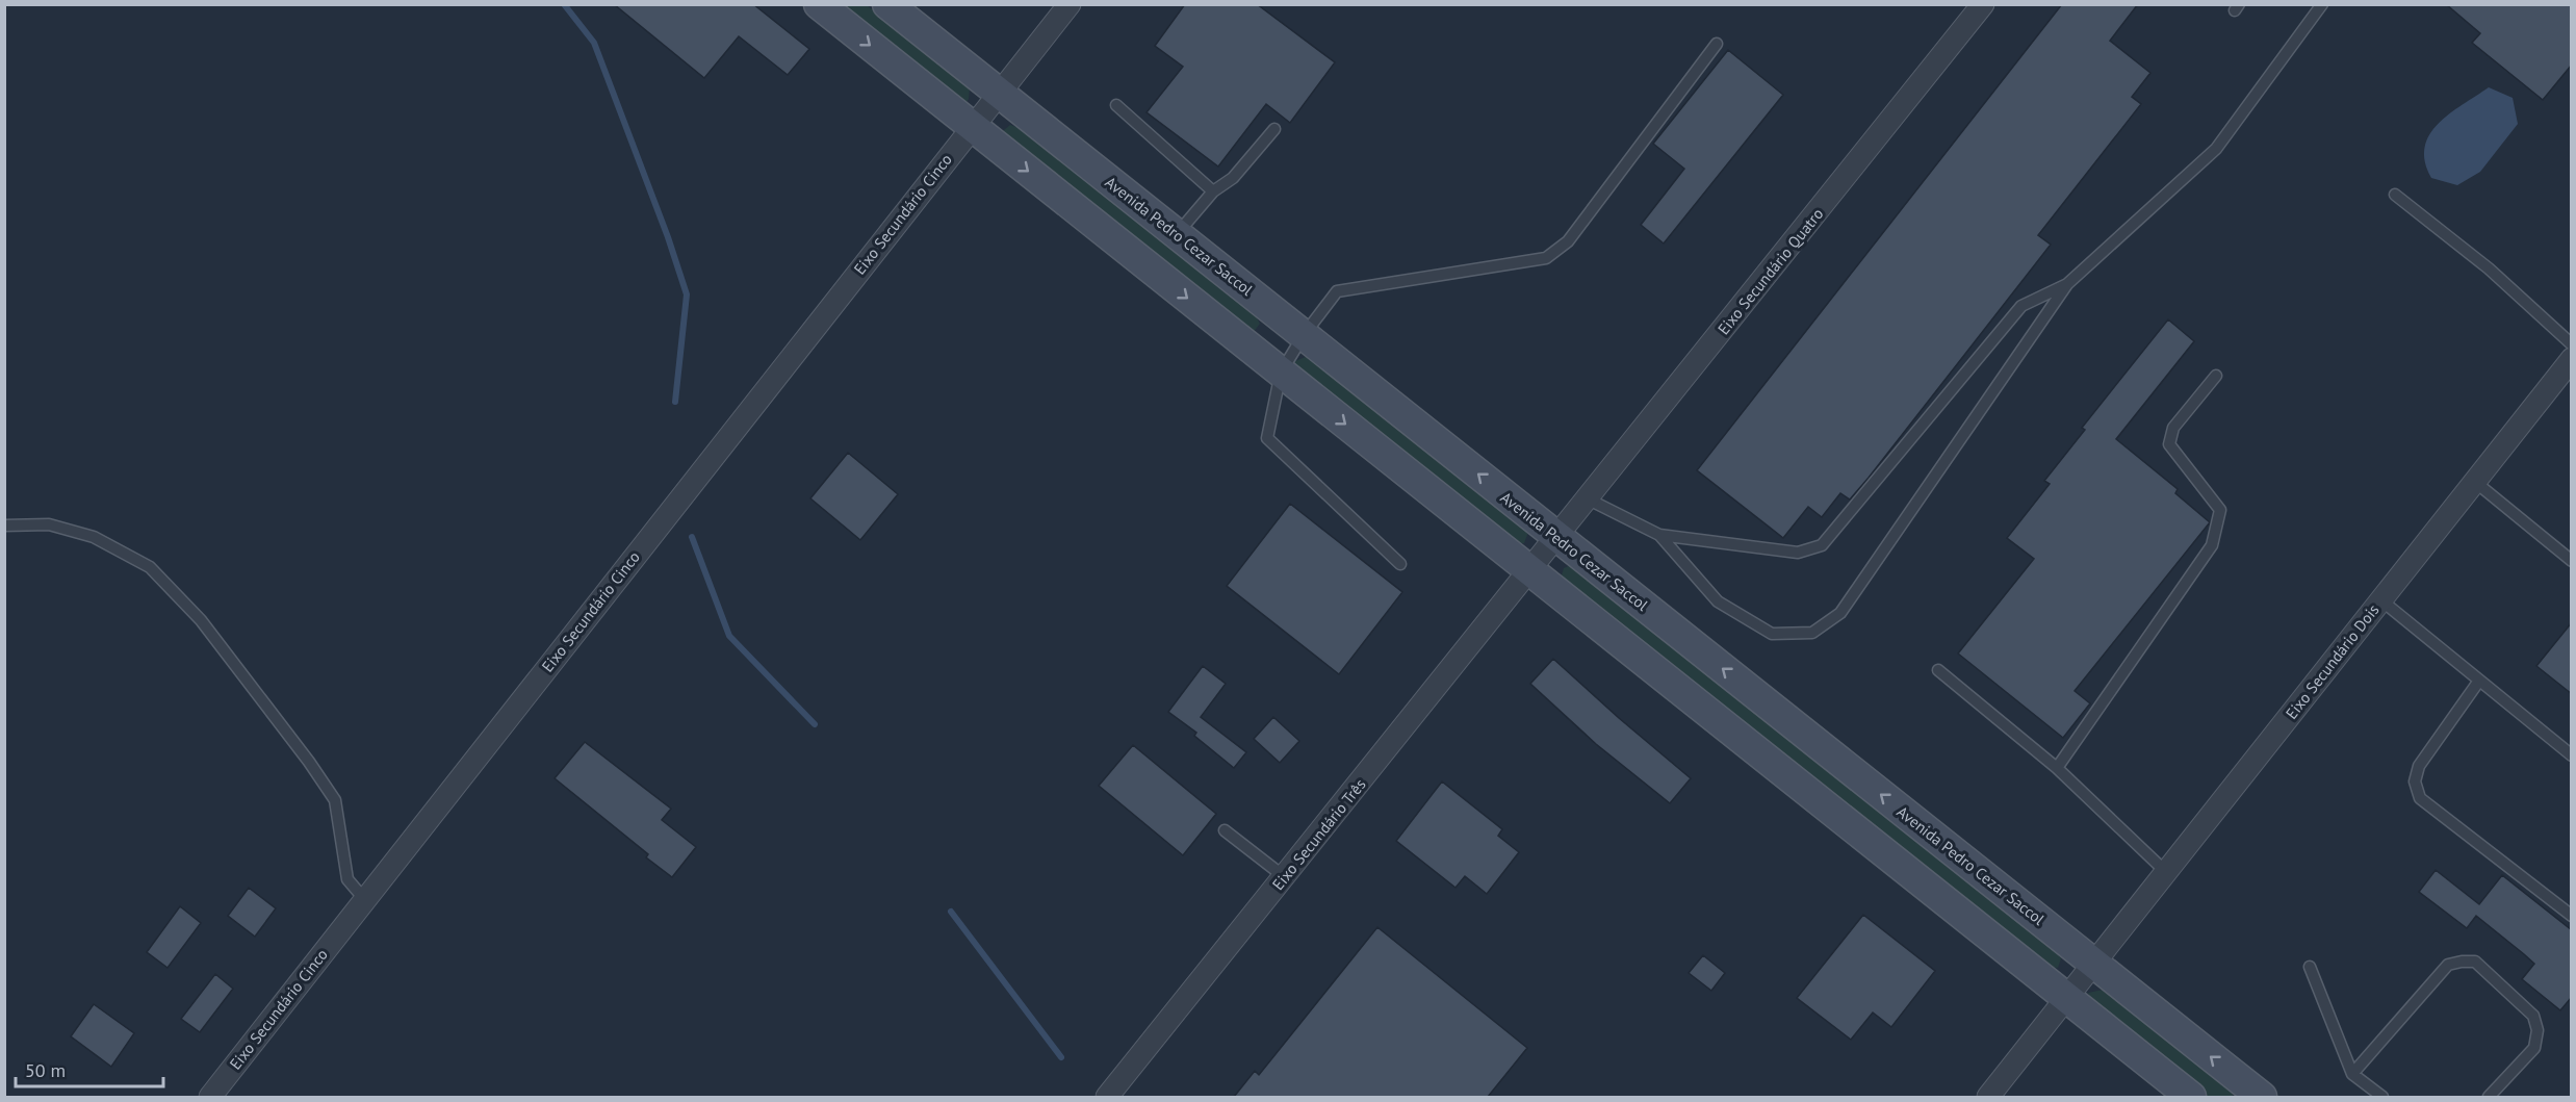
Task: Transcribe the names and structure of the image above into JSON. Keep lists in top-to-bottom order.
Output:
{
  "streets": {
    "street": [
      "Eixo Secundário Cinco",
      "Avenida Pedro Cezar Saccol",
      "Eixo Secundário Quatro",
      "Eixo Secundário Dois",
      "Eixo Secundário Três"
    ]
  },
  "crossings": [
    ["Eixo Secundário Cinco", "Avenida Pedro Cezar Saccol"],
    ["Avenida Pedro Cezar Saccol", "Eixo Secundário Quatro"],
    ["Avenida Pedro Cezar Saccol", "Eixo Secundário Dois"],
    ["Avenida Pedro Cezar Saccol", "Eixo Secundário Três"],
    ["Eixo Secundário Quatro", "Eixo Secundário Três"]
  ],
  "scale_bar": "50 m"
}
